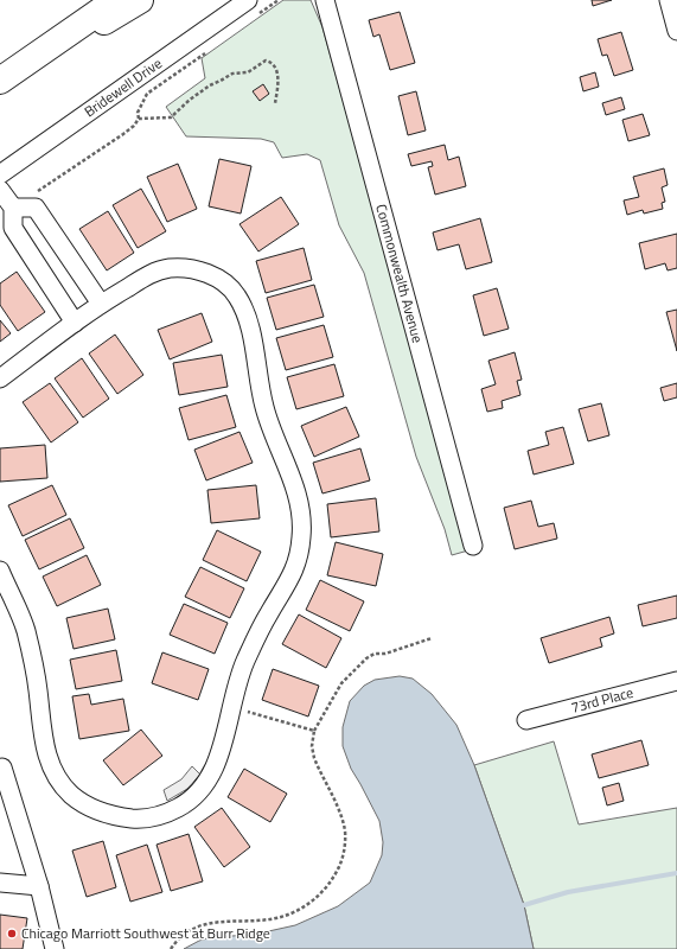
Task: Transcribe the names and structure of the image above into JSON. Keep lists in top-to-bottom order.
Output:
{
  "streets": {
    "street": ["Bridewell Drive", "Commonwealth Avenue", "73rd Place"]
  },
  "places": ["Chicago Marriott Southwest at Burr Ridge"]
}
